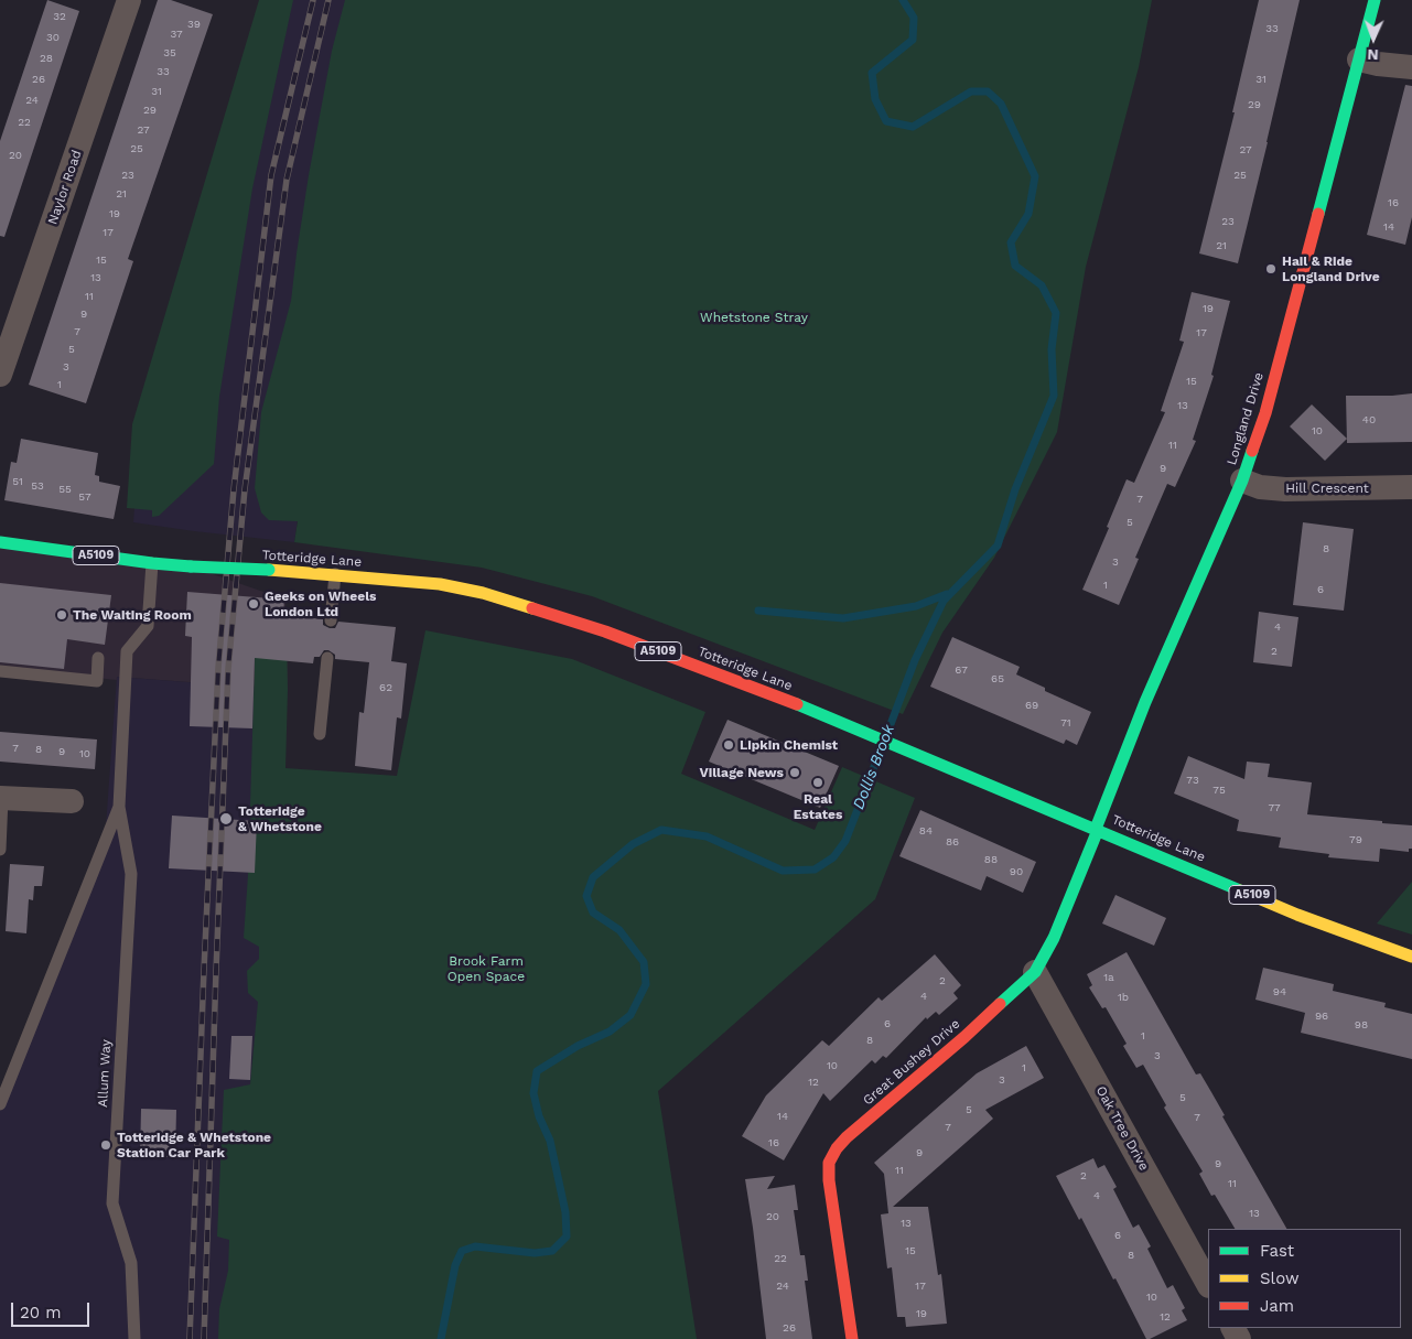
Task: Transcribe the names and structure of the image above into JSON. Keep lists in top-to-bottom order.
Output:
{
  "streets": {
    "street": [
      "Naylor Road",
      "Longland Drive",
      "Hill Crescent",
      "A5109",
      "Totteridge Lane",
      "Great Bushey Drive",
      "Oak Tree Drive"
    ],
    "lane": ["Allum Way"]
  },
  "crossings": [
    ["Longland Drive", "Hill Crescent"],
    ["Longland Drive", "Totteridge Lane"],
    ["Longland Drive", "Great Bushey Drive"],
    ["Totteridge Lane", "Great Bushey Drive"],
    ["Totteridge Lane", "Allum Way"],
    ["Great Bushey Drive", "Oak Tree Drive"]
  ],
  "water": ["Dollis Brook"],
  "parks": ["Whetstone Stray", "Brook Farm Open Space"],
  "places": [
    "Hail & Ride Longland Drive",
    "Geeks on Wheels London Ltd",
    "The Waiting Room",
    "Lipkin Chemist",
    "Village News",
    "Real Estates",
    "Totteridge & Whetstone",
    "Totteridge & Whetstone Station Car Park"
  ],
  "house_numbers": [
    "32",
    "39",
    "33",
    "37",
    "30",
    "35",
    "28",
    "33",
    "26",
    "31",
    "31",
    "24",
    "29",
    "29",
    "22",
    "27",
    "25",
    "27",
    "20",
    "23",
    "25",
    "21",
    "16",
    "19",
    "23",
    "14",
    "17",
    "21",
    "15",
    "13",
    "11",
    "19",
    "9",
    "7",
    "17",
    "5",
    "3",
    "15",
    "1",
    "13",
    "40",
    "10",
    "11",
    "9",
    "51",
    "53",
    "55",
    "57",
    "7",
    "5",
    "8",
    "3",
    "1",
    "6",
    "4",
    "2",
    "67",
    "65",
    "62",
    "69",
    "71",
    "7",
    "8",
    "9",
    "10",
    "73",
    "75",
    "77",
    "84",
    "79",
    "86",
    "88",
    "90",
    "1a",
    "2",
    "94",
    "4",
    "1b",
    "96",
    "6",
    "98",
    "1",
    "8",
    "3",
    "10",
    "1",
    "3",
    "12",
    "5",
    "5",
    "14",
    "7",
    "7",
    "16",
    "9",
    "9",
    "11",
    "2",
    "11",
    "4",
    "13",
    "20",
    "13",
    "6",
    "15",
    "8",
    "22",
    "24",
    "17",
    "10",
    "19",
    "12",
    "26"
  ],
  "legend": ["Fast", "Slow", "Jam"],
  "scale_bar": "20 m",
  "north": "bottom"
}
